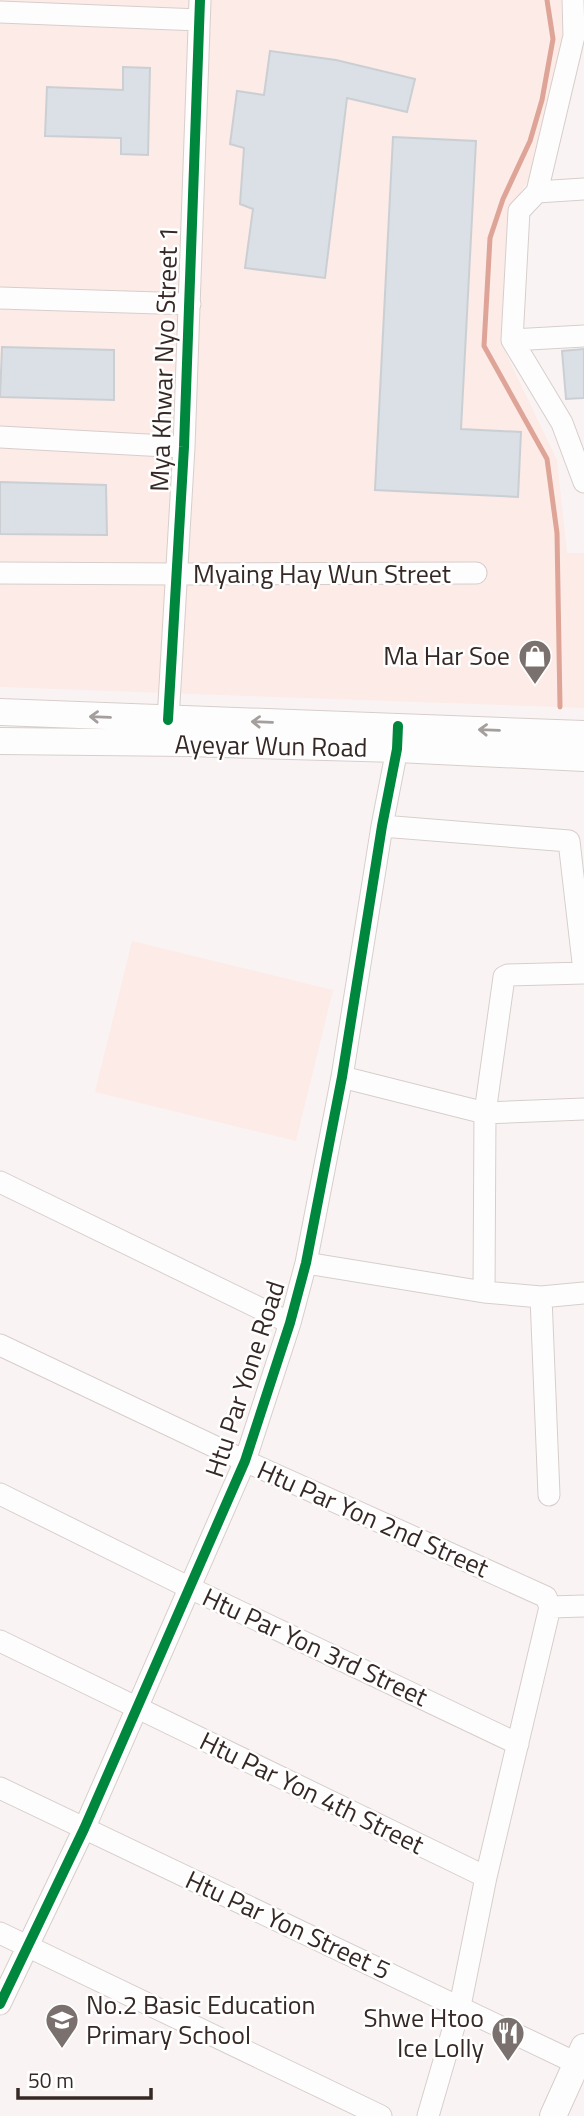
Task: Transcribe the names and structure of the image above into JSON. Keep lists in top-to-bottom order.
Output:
{
  "streets": {
    "main road": ["Ayeyar Wun Road"],
    "street": [
      "Mya Khwar Nyo Street 1",
      "Myaing Hay Wun Street",
      "Htu Par Yone Road",
      "Htu Par Yon 2nd Street",
      "Htu Par Yon 3rd Street",
      "Htu Par Yon 4th Street",
      "Htu Par Yon Street 5"
    ]
  },
  "crossings": [
    ["Mya Khwar Nyo Street 1", "Myaing Hay Wun Street"],
    ["Mya Khwar Nyo Street 1", "Ayeyar Wun Road"],
    ["Ayeyar Wun Road", "Htu Par Yone Road"],
    ["Htu Par Yone Road", "Htu Par Yon 2nd Street"],
    ["Htu Par Yone Road", "Htu Par Yon 3rd Street"],
    ["Htu Par Yone Road", "Htu Par Yon 4th Street"],
    ["Htu Par Yone Road", "Htu Par Yon Street 5"]
  ],
  "places": {
    "shop": ["Ma Har Soe"],
    "school or university": ["No.2 Basic Education Primary School"],
    "restaurant": ["Shwe Htoo Ice Lolly"]
  },
  "scale_bar": "50 m"
}
